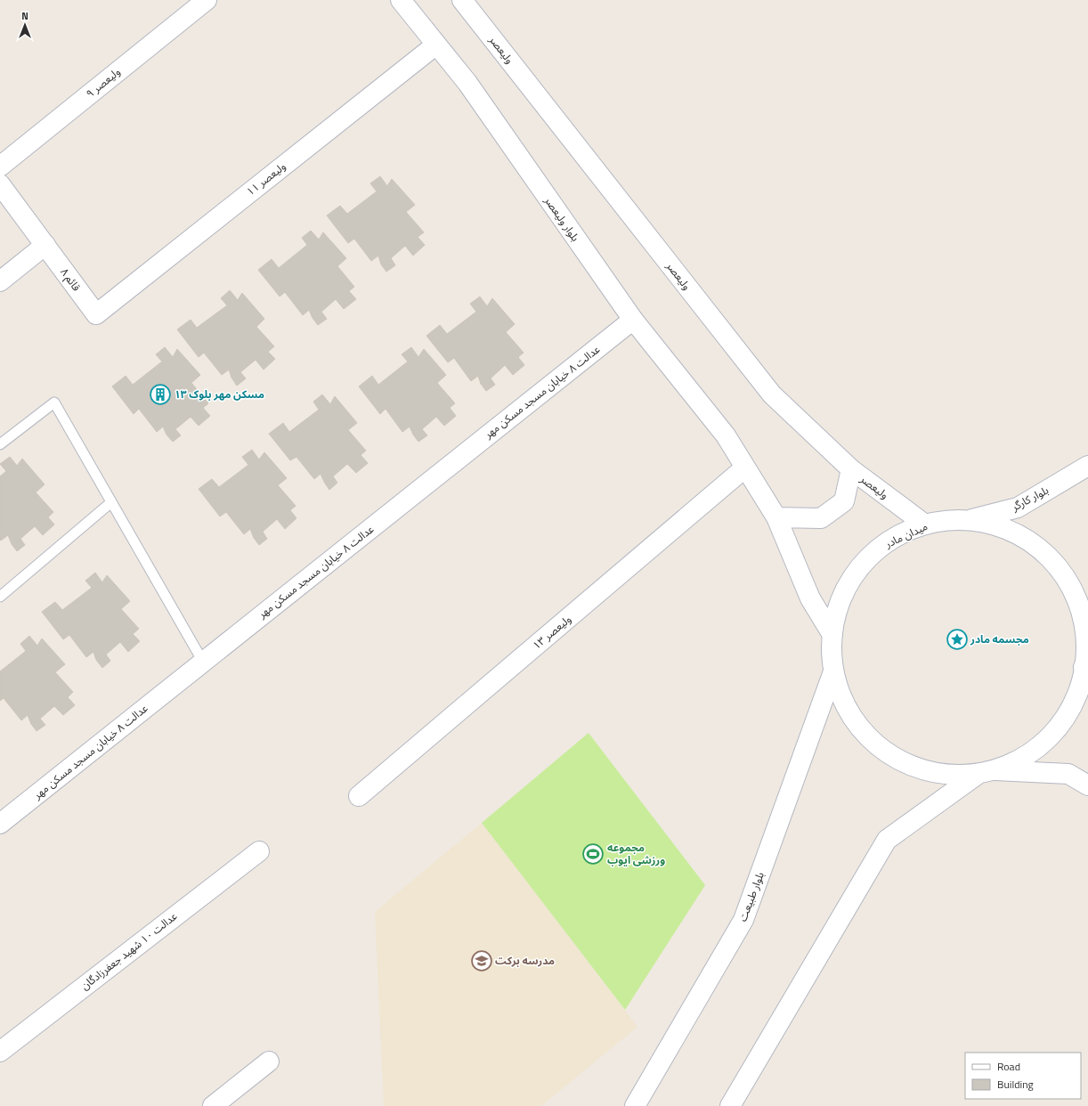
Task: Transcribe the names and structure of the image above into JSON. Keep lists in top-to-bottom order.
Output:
{
  "streets": {
    "main road": [
      "ولیعصر",
      "ولیعصر ۹",
      "ولیعصر ۱۱",
      "بلوار ولیعصر",
      "قائم ۸",
      "عدالت ۸ خیابان مسجد مسکن مهر",
      "بلوار کارگر",
      "میدان مادر",
      "ولیعصر ۱۳",
      "بلوار طبیعت",
      "عدالت ۱۰ شهید جعفرزادگان"
    ]
  },
  "crossings": [
    ["ولیعصر", "میدان مادر"],
    ["ولیعصر ۱۱", "بلوار ولیعصر"],
    ["ولیعصر ۱۱", "قائم ۸"],
    ["بلوار ولیعصر", "عدالت ۸ خیابان مسجد مسکن مهر"],
    ["بلوار ولیعصر", "ولیعصر ۱۳"],
    ["بلوار کارگر", "میدان مادر"],
    ["میدان مادر", "بلوار طبیعت"]
  ],
  "places": {
    "building": ["مسکن مهر بلوک ۱۳"],
    "place": ["مجسمه مادر"],
    "sports": ["مجموعه ورزشی ایوب"],
    "school or university": ["مدرسه برکت"]
  },
  "legend": ["Road", "Building"],
  "north": "top"
}
